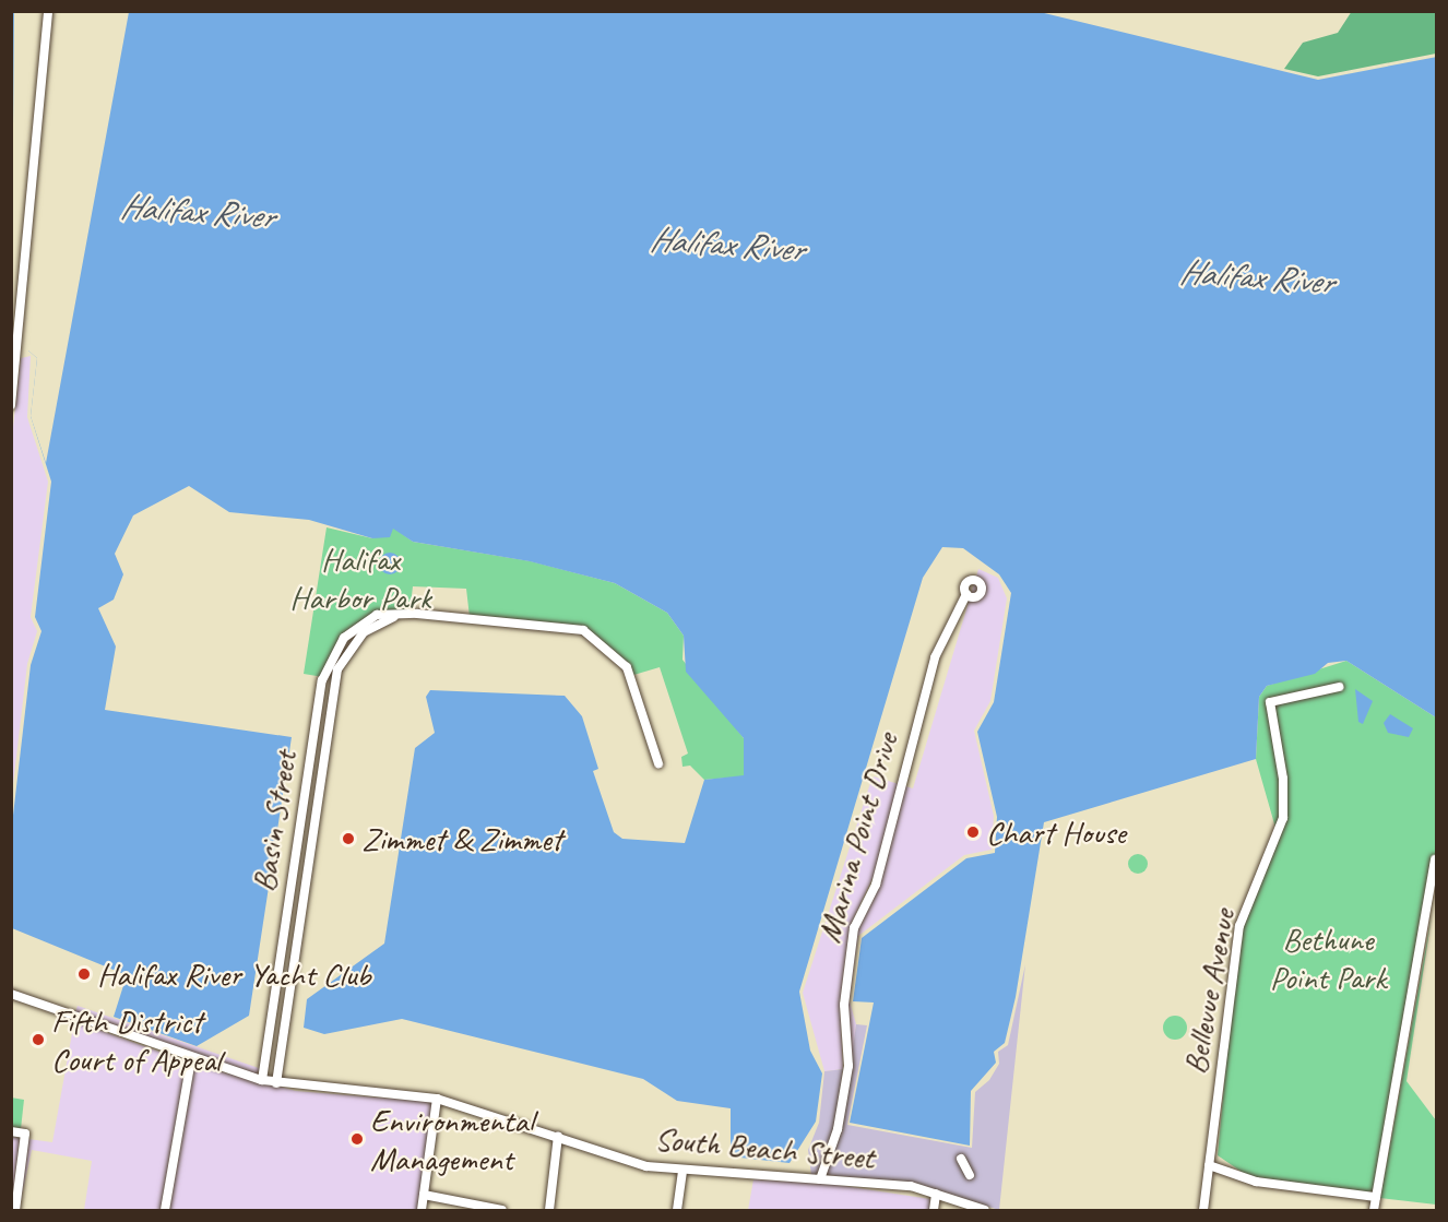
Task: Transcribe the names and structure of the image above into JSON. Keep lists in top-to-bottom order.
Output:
{
  "streets": {
    "street": [
      "Basin Street",
      "Marina Point Drive",
      "Bellevue Avenue",
      "South Beach Street"
    ]
  },
  "crossings": [
    ["Basin Street", "South Beach Street"],
    ["Marina Point Drive", "South Beach Street"]
  ],
  "water": ["Halifax River"],
  "parks": ["Halifax Harbor Park", "Bethune Point Park"],
  "places": [
    "Chart House",
    "Zimmet & Zimmet",
    "Halifax River Yacht Club",
    "Fifth District Court of Appeal",
    "Environmental Management"
  ]
}
